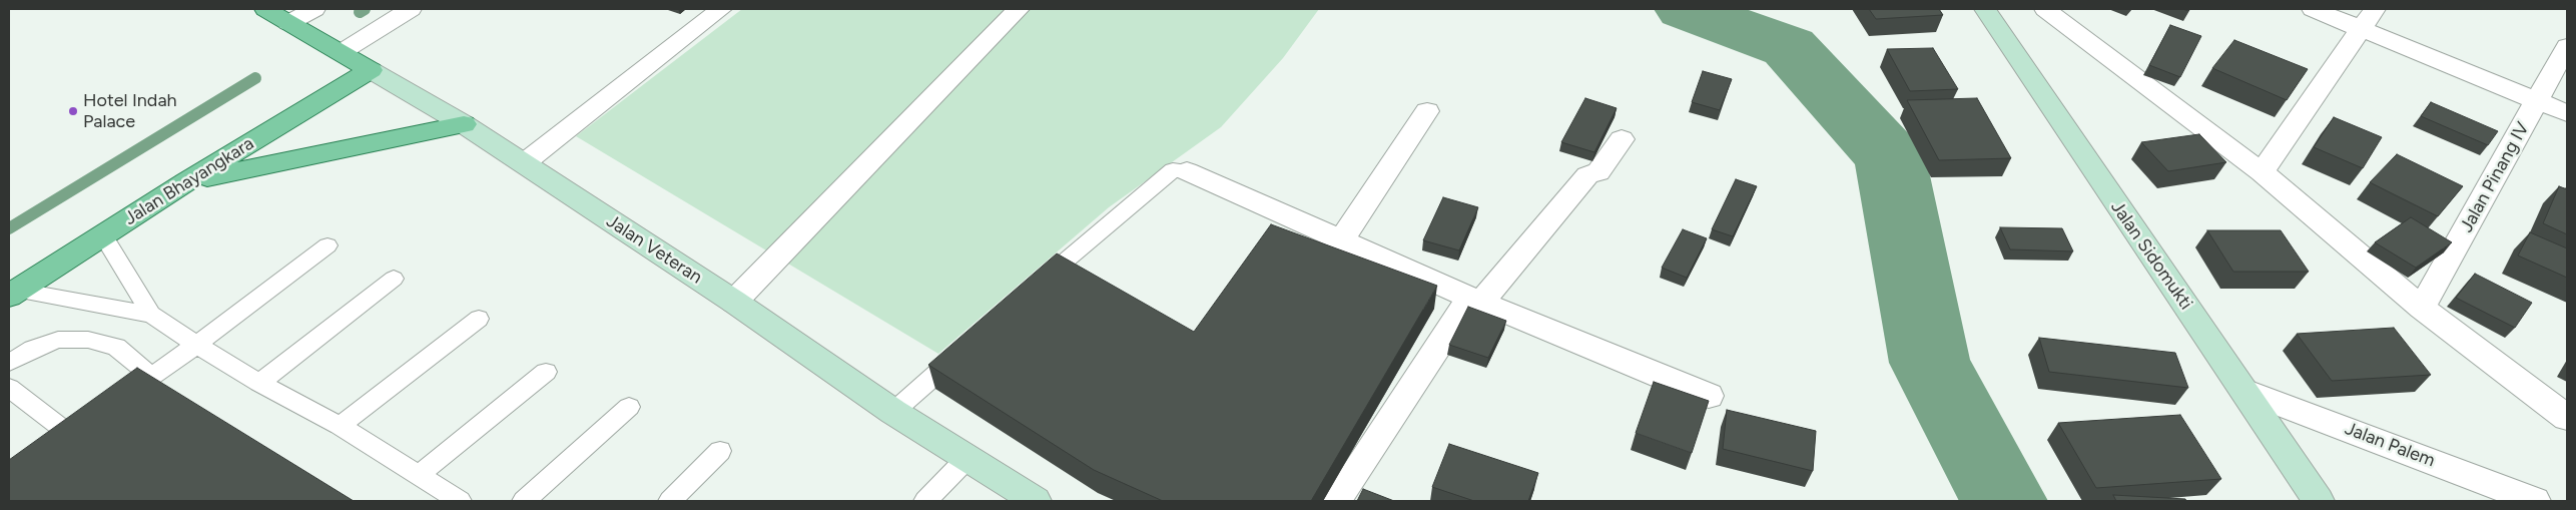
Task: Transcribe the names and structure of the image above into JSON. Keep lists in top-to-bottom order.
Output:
{
  "streets": {
    "main road": ["Jalan Bhayangkara", "Jalan Veteran"],
    "street": ["Jalan Pinang IV", "Jalan Sidomukti", "Jalan Palem"]
  },
  "crossings": [
    ["Jalan Bhayangkara", "Jalan Veteran"],
    ["Jalan Sidomukti", "Jalan Palem"]
  ],
  "places": ["Hotel Indah Palace"]
}
